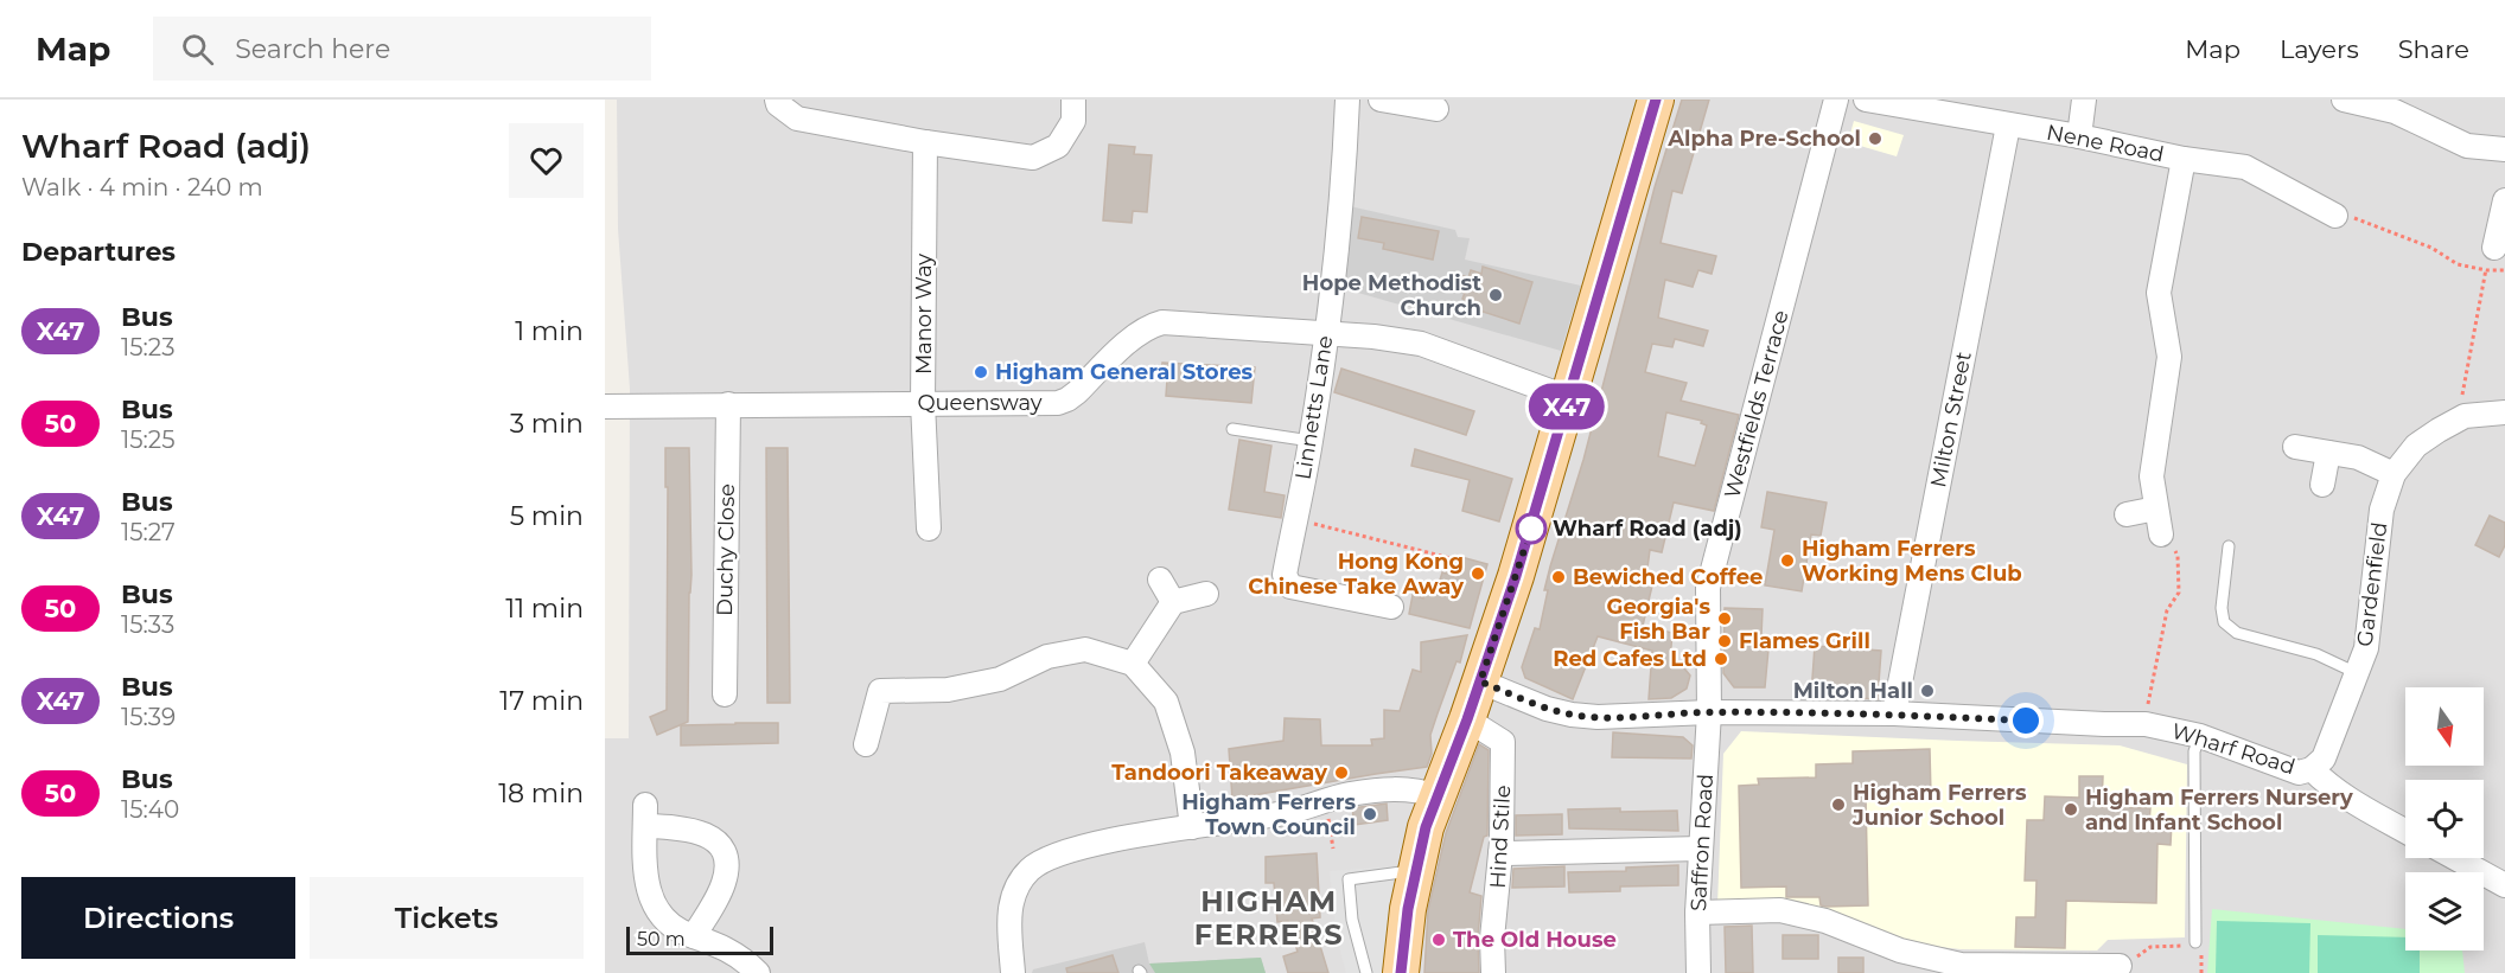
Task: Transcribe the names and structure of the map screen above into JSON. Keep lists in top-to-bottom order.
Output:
{
  "streets": {
    "street": [
      "Nene Road",
      "Manor Way",
      "Queensway",
      "Westfields Terrace",
      "Linnetts Lane",
      "Milton Street",
      "Duchy Close",
      "Gardenfield",
      "Wharf Road",
      "Hind Stile",
      "Saffron Road"
    ]
  },
  "crossings": [
    ["Nene Road", "Milton Street"],
    ["Manor Way", "Queensway"],
    ["Queensway", "Linnetts Lane"],
    ["Queensway", "Duchy Close"],
    ["Westfields Terrace", "Wharf Road"],
    ["Westfields Terrace", "Saffron Road"],
    ["Milton Street", "Wharf Road"],
    ["Gardenfield", "Wharf Road"],
    ["Wharf Road", "Saffron Road"]
  ],
  "districts": ["HIGHAM FERRERS"],
  "places": [
    "Alpha Pre-School",
    "Hope Methodist Church",
    "Higham General Stores",
    "Wharf Road (adj)",
    "Higham Ferrers Working Mens Club",
    "Hong Kong Chinese Take Away",
    "Bewiched Coffee",
    "Georgia's Fish Bar",
    "Flames Grill",
    "Red Cafes Ltd",
    "Milton Hall",
    "Tandoori Takeaway",
    "Higham Ferrers Junior School",
    "Higham Ferrers Nursery and Infant School",
    "Higham Ferrers Town Council",
    "The Old House"
  ],
  "lines": ["bus line X47"],
  "scale_bar": "50 m",
  "north": "bottom",
  "page": {
    "header": "Map",
    "search": "Search here",
    "nav": ["Map", "Layers", "Share"],
    "heading": [
      ["Wharf Road (adj)", "Walk · 4 min · 240 m"],
      "Departures"
    ],
    "on_map": "X47",
    "list": [
      {
        "mark": "X47",
        "name": "Bus",
        "note": "15:23",
        "value": "1 min"
      },
      {
        "mark": "50",
        "name": "Bus",
        "note": "15:25",
        "value": "3 min"
      },
      {
        "mark": "X47",
        "name": "Bus",
        "note": "15:27",
        "value": "5 min"
      },
      {
        "mark": "50",
        "name": "Bus",
        "note": "15:33",
        "value": "11 min"
      },
      {
        "mark": "X47",
        "name": "Bus",
        "note": "15:39",
        "value": "17 min"
      },
      {
        "mark": "50",
        "name": "Bus",
        "note": "15:40",
        "value": "18 min"
      }
    ],
    "buttons": ["Directions", "Tickets"],
    "scale": "50 m"
  }
}
